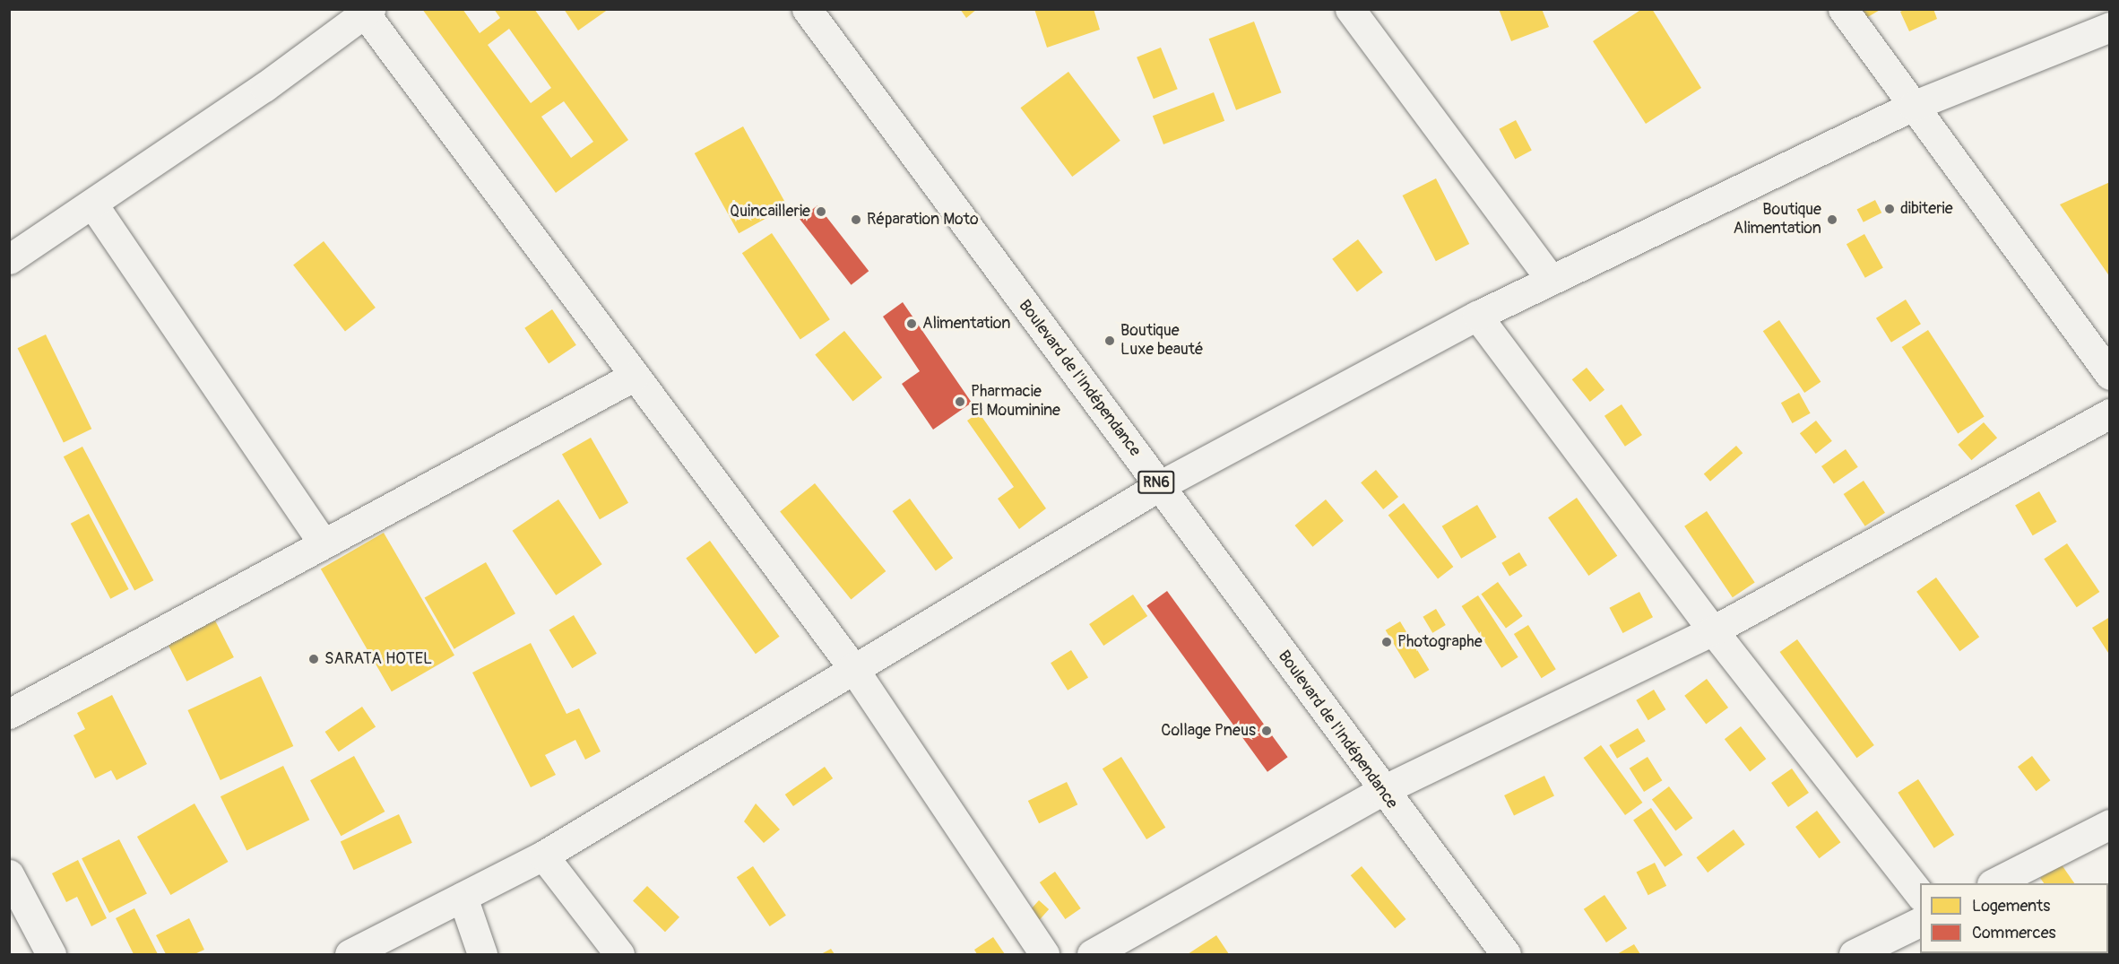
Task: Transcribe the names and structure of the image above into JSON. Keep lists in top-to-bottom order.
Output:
{
  "streets": {
    "main road": ["Boulevard de l'Indépendance", "RN6"]
  },
  "places": [
    "dibiterie",
    "Quincaillerie",
    "Réparation Moto",
    "Boutique Alimentation",
    "Alimentation",
    "Boutique Luxe beauté",
    "Pharmacie El Mouminine",
    "Photographe",
    "SARATA HOTEL",
    "Collage Pneus"
  ],
  "legend": ["Logements", "Commerces"]
}
